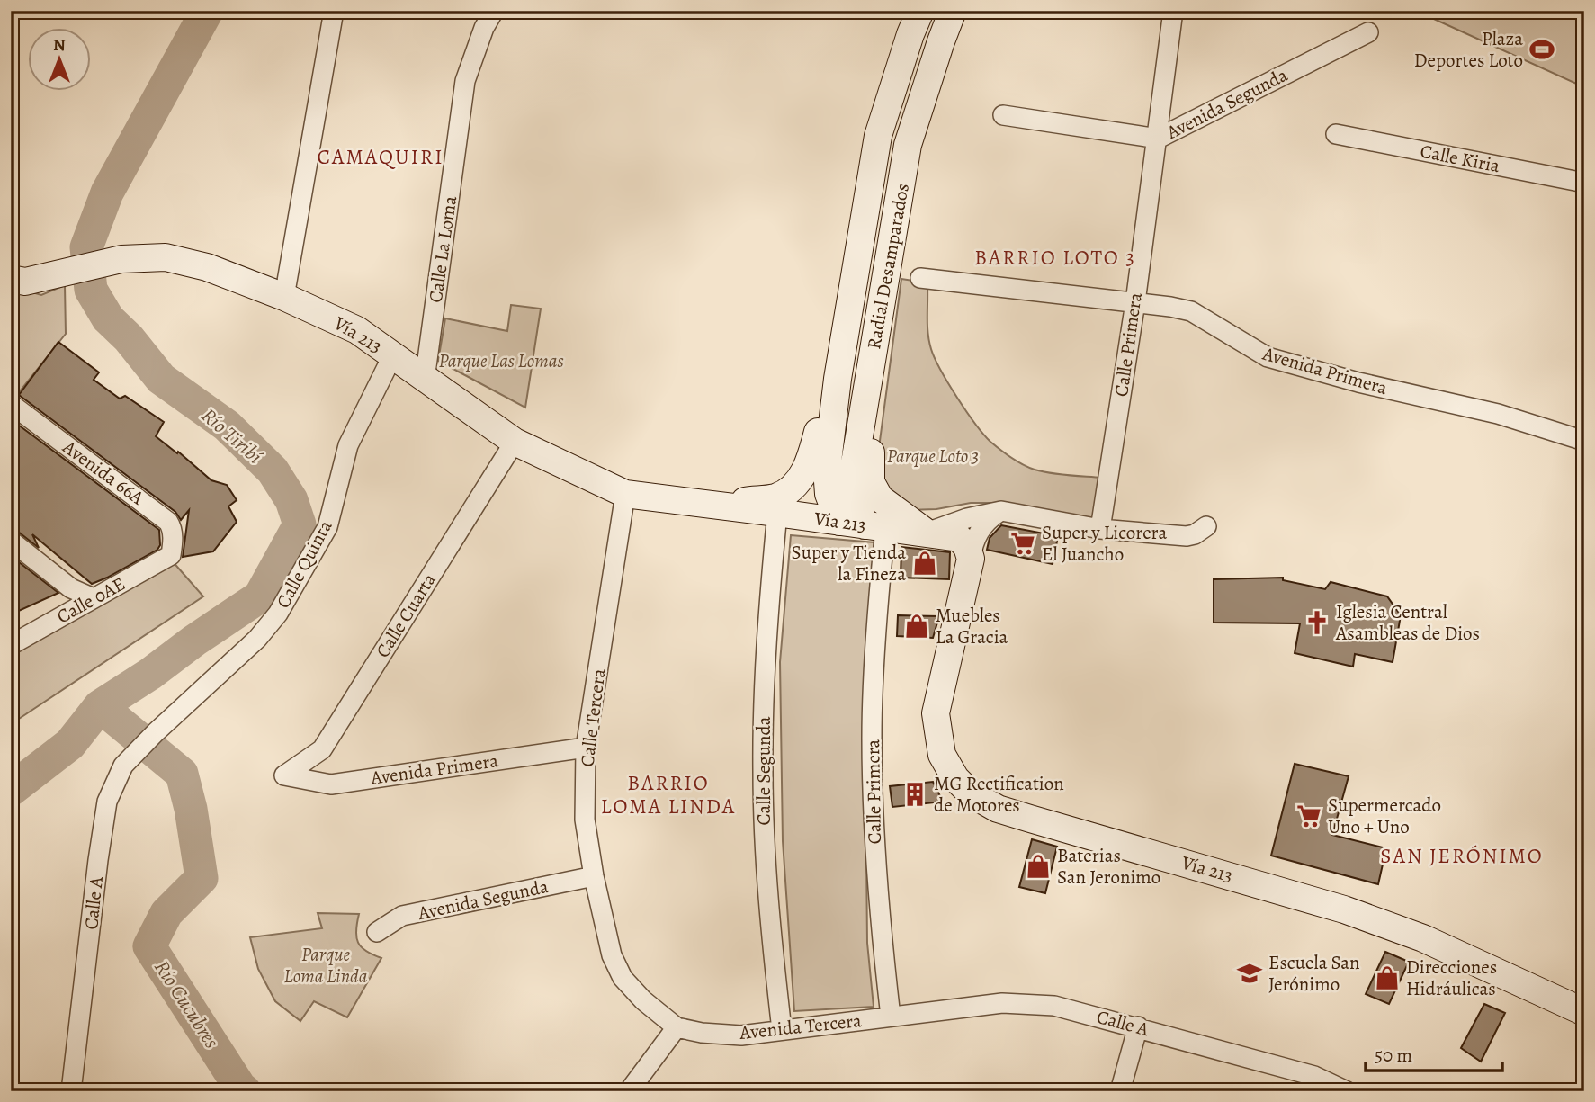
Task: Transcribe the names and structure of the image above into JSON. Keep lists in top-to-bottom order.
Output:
{
  "streets": {
    "main road": ["Radial Desamparados", "Vía 213"],
    "street": [
      "Avenida Segunda",
      "Calle Kiria",
      "Calle La Loma",
      "Calle Primera",
      "Avenida Primera",
      "Avenida 66A",
      "Calle Quinta",
      "Calle 0AE",
      "Calle Cuarta",
      "Calle Tercera",
      "Calle Segunda",
      "Calle A",
      "Avenida Tercera"
    ]
  },
  "crossings": [
    ["Avenida Segunda", "Calle Primera"],
    ["Avenida Segunda", "Calle Tercera"],
    ["Calle La Loma", "Vía 213"],
    ["Radial Desamparados", "Vía 213"],
    ["Radial Desamparados", "Calle Primera"],
    ["Vía 213", "Calle Primera"],
    ["Vía 213", "Calle Quinta"],
    ["Vía 213", "Calle Cuarta"],
    ["Vía 213", "Calle Tercera"],
    ["Vía 213", "Calle Segunda"],
    ["Calle Primera", "Avenida Primera"],
    ["Calle Primera", "Calle A"],
    ["Calle Primera", "Avenida Tercera"],
    ["Avenida Primera", "Calle Cuarta"],
    ["Avenida Primera", "Calle Tercera"],
    ["Avenida 66A", "Calle 0AE"],
    ["Calle Quinta", "Calle A"],
    ["Calle Tercera", "Avenida Tercera"],
    ["Calle Segunda", "Avenida Tercera"],
    ["Calle A", "Avenida Tercera"]
  ],
  "districts": [
    "CAMAQUIRI",
    "BARRIO LOTO 3",
    "BARRIO LOMA LINDA",
    "SAN JERÓNIMO"
  ],
  "water": ["Río Tiribí", "Río Cucubres"],
  "parks": ["Parque Las Lomas", "Parque Loto 3", "Parque Loma Linda"],
  "places": {
    "sports": ["Plaza Deportes Loto"],
    "supermarket": ["Super y Licorera El Juancho", "Supermercado Uno + Uno"],
    "shop": [
      "Super y Tienda la Fineza",
      "Muebles La Gracia",
      "Baterias San Jeronimo",
      "Direcciones Hidráulicas"
    ],
    "church": ["Iglesia Central Asambleas de Dios"],
    "building": ["MG Rectification de Motores"],
    "school or university": ["Escuela San Jerónimo"]
  },
  "scale_bar": "50 m",
  "north": "top"
}
